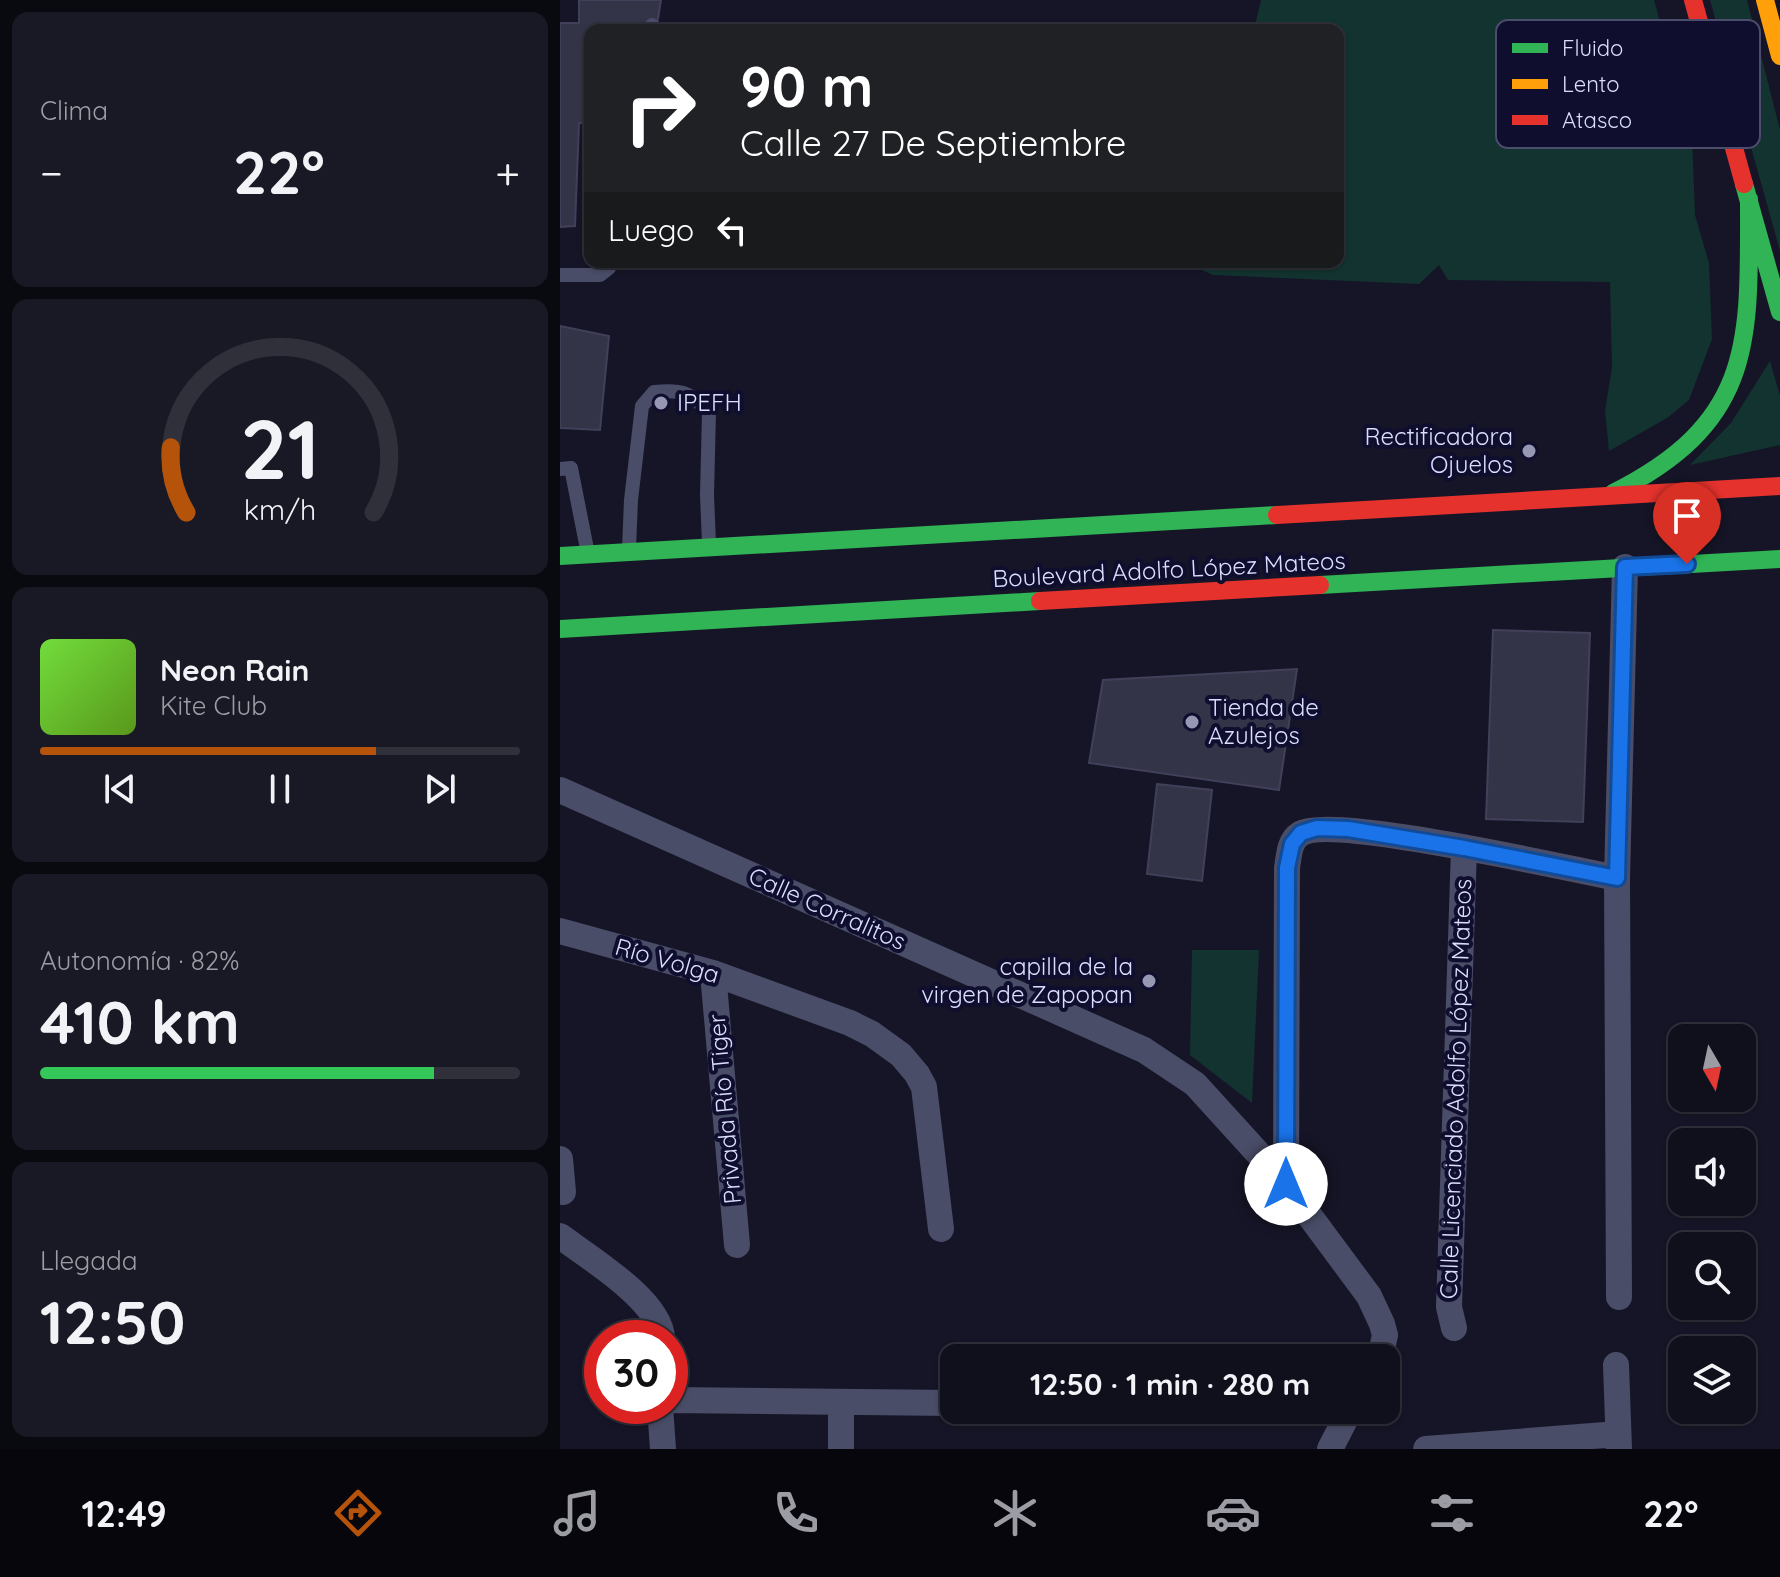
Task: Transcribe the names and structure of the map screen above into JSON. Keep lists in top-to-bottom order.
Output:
{
  "streets": {
    "main road": ["Boulevard Adolfo López Mateos"],
    "street": [
      "Calle Corralitos",
      "Río Volga",
      "Calle Licenciado Adolfo López Mateos",
      "Privada Río Tiger"
    ]
  },
  "crossings": [
    ["Río Volga", "Privada Río Tiger"]
  ],
  "places": [
    "IPEFH",
    "Rectificadora Ojuelos",
    "Tienda de Azulejos",
    "capilla de la virgen de Zapopan"
  ],
  "legend": ["Fluido", "Lento", "Atasco"],
  "north": "bottom",
  "page": {
    "tile": [
      "Clima",
      ["Autonomía · 82%", "410 km"],
      ["Llegada", "12:50"]
    ],
    "turn": ["90 m", "Calle 27 De Septiembre"],
    "heat": ["−", "22°", "+"],
    "then": "Luego",
    "song": ["Neon Rain", "Kite Club"],
    "limit": "30",
    "trip": "12:50 · 1 min · 280 m",
    "tabs": ["12:49", "22°"],
    "gauge": ["21", "km/h"]
  }
}
